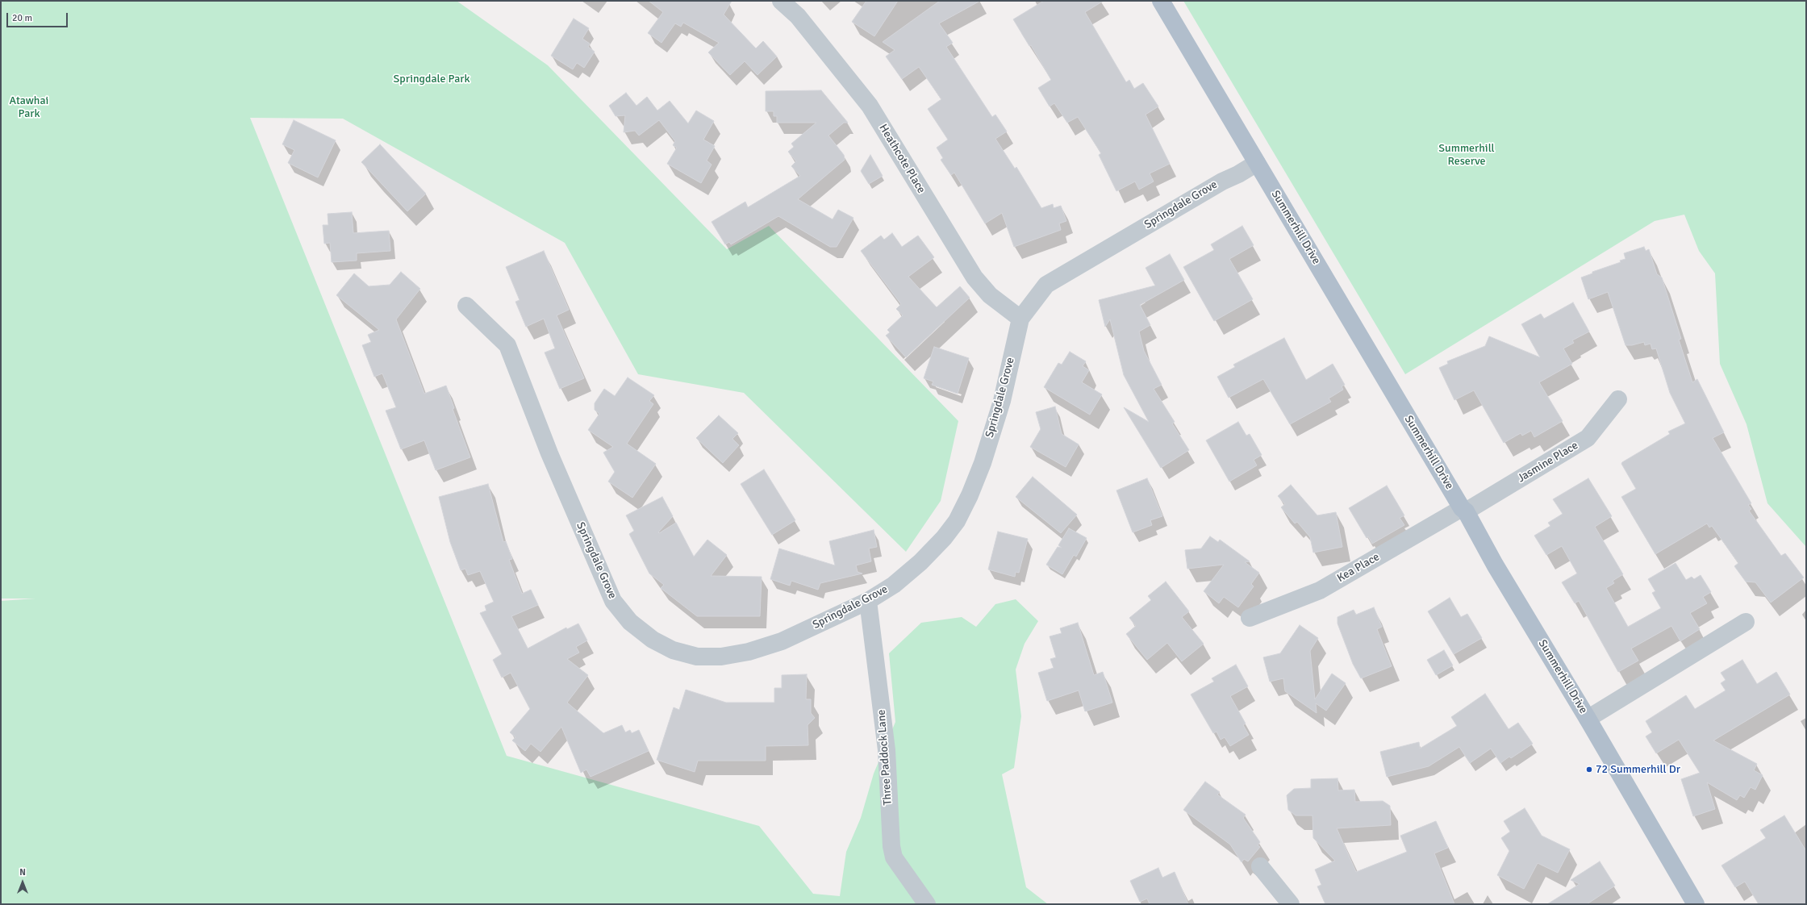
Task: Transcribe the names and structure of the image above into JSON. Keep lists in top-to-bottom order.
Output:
{
  "streets": {
    "main road": ["Summerhill Drive"],
    "street": [
      "Heathcote Place",
      "Springdale Grove",
      "Jasmine Place",
      "Kea Place",
      "Three Paddock Lane"
    ]
  },
  "crossings": [
    ["Heathcote Place", "Springdale Grove"],
    ["Springdale Grove", "Summerhill Drive"],
    ["Springdale Grove", "Three Paddock Lane"],
    ["Summerhill Drive", "Jasmine Place"],
    ["Summerhill Drive", "Kea Place"],
    ["Jasmine Place", "Kea Place"]
  ],
  "parks": ["Springdale Park", "Atawhai Park", "Summerhill Reserve"],
  "places": ["72 Summerhill Dr"],
  "scale_bar": "20 m",
  "north": "top"
}
